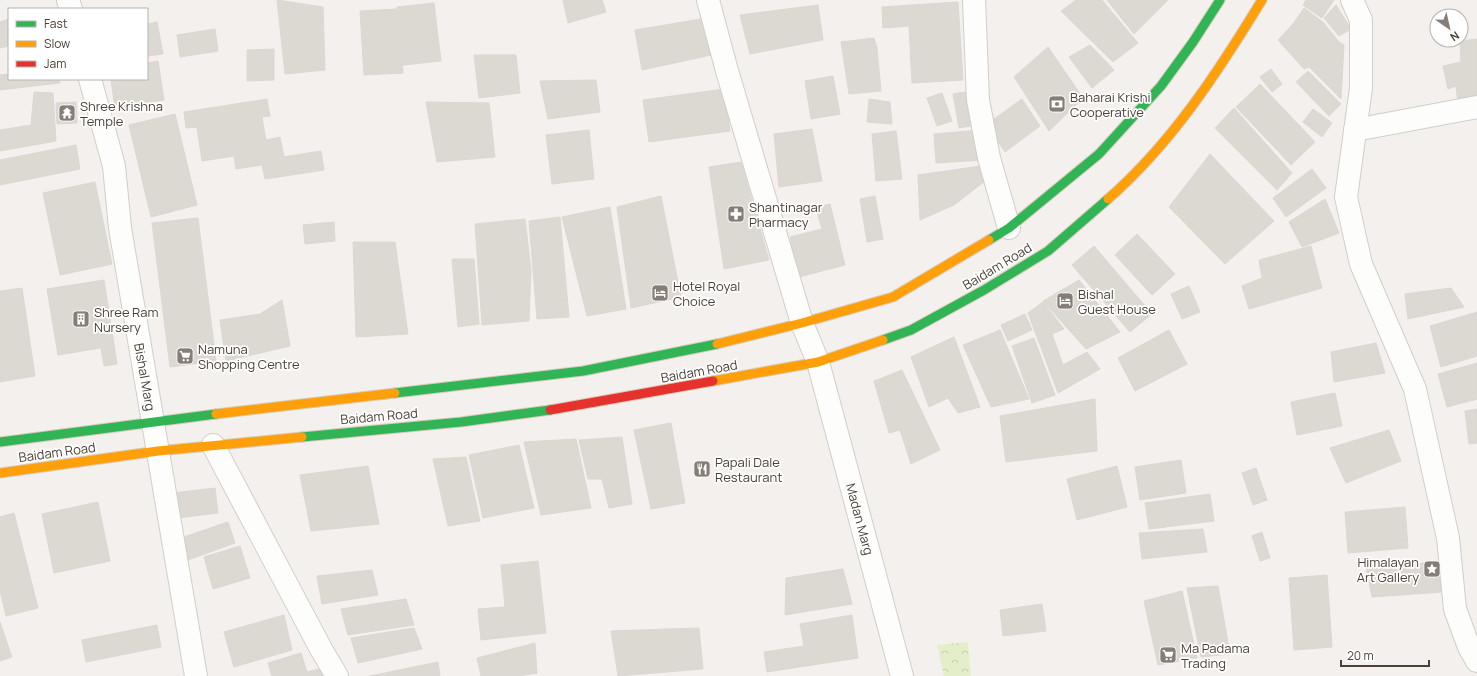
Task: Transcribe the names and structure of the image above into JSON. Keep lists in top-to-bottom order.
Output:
{
  "streets": {
    "main road": ["Baidam Road"],
    "street": ["Bishal Marg", "Madan Marg"]
  },
  "crossings": [
    ["Baidam Road", "Bishal Marg"],
    ["Baidam Road", "Madan Marg"]
  ],
  "places": {
    "bank": ["Baharai Krishi Cooperative"],
    "temple": ["Shree Krishna Temple"],
    "pharmacy": ["Shantinagar Pharmacy"],
    "hotel": ["Hotel Royal Choice", "Bishal Guest House"],
    "building": ["Shree Ram Nursery"],
    "supermarket": ["Namuna Shopping Centre", "Ma Padama Trading"],
    "restaurant": ["Papali Dale Restaurant"],
    "place": ["Himalayan Art Gallery"]
  },
  "legend": ["Fast", "Slow", "Jam"],
  "scale_bar": "20 m",
  "north": "bottom right"
}
